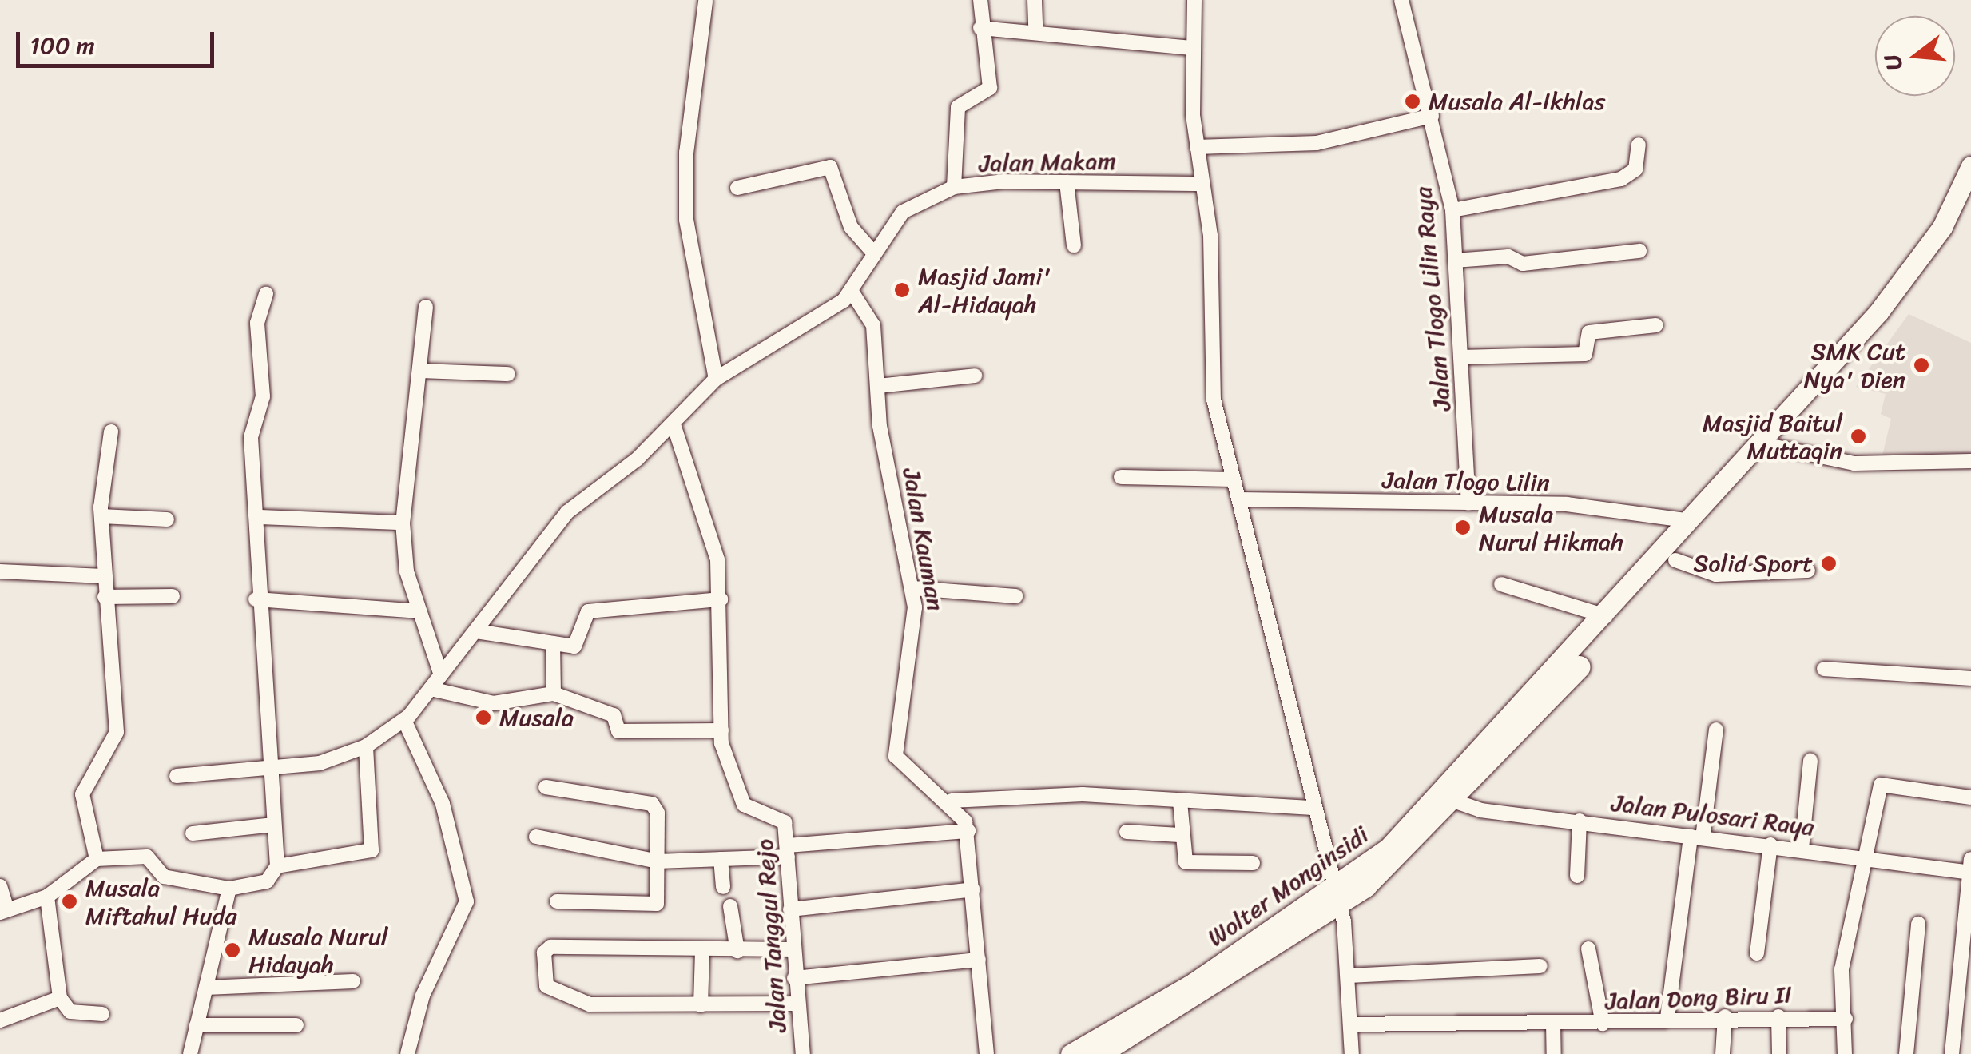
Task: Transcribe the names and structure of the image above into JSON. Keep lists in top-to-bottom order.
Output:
{
  "streets": {
    "main road": ["Wolter Monginsidi"],
    "street": [
      "Jalan Makam",
      "Jalan Tlogo Lilin Raya",
      "Jalan Tlogo Lilin",
      "Jalan Kauman",
      "Jalan Pulosari Raya",
      "Jalan Tanggul Rejo",
      "Jalan Dong Biru II"
    ]
  },
  "crossings": [
    ["Jalan Makam", "Jalan Kauman"],
    ["Jalan Tlogo Lilin Raya", "Jalan Tlogo Lilin"],
    ["Jalan Pulosari Raya", "Wolter Monginsidi"]
  ],
  "places": [
    "Musala Al-Ikhlas",
    "Masjid Jami' Al-Hidayah",
    "SMK Cut Nya' Dien",
    "Masjid Baitul Muttaqin",
    "Musala Nurul Hikmah",
    "Solid Sport",
    "Musala",
    "Musala Miftahul Huda",
    "Musala Nurul Hidayah"
  ],
  "scale_bar": "100 m",
  "north": "left"
}
